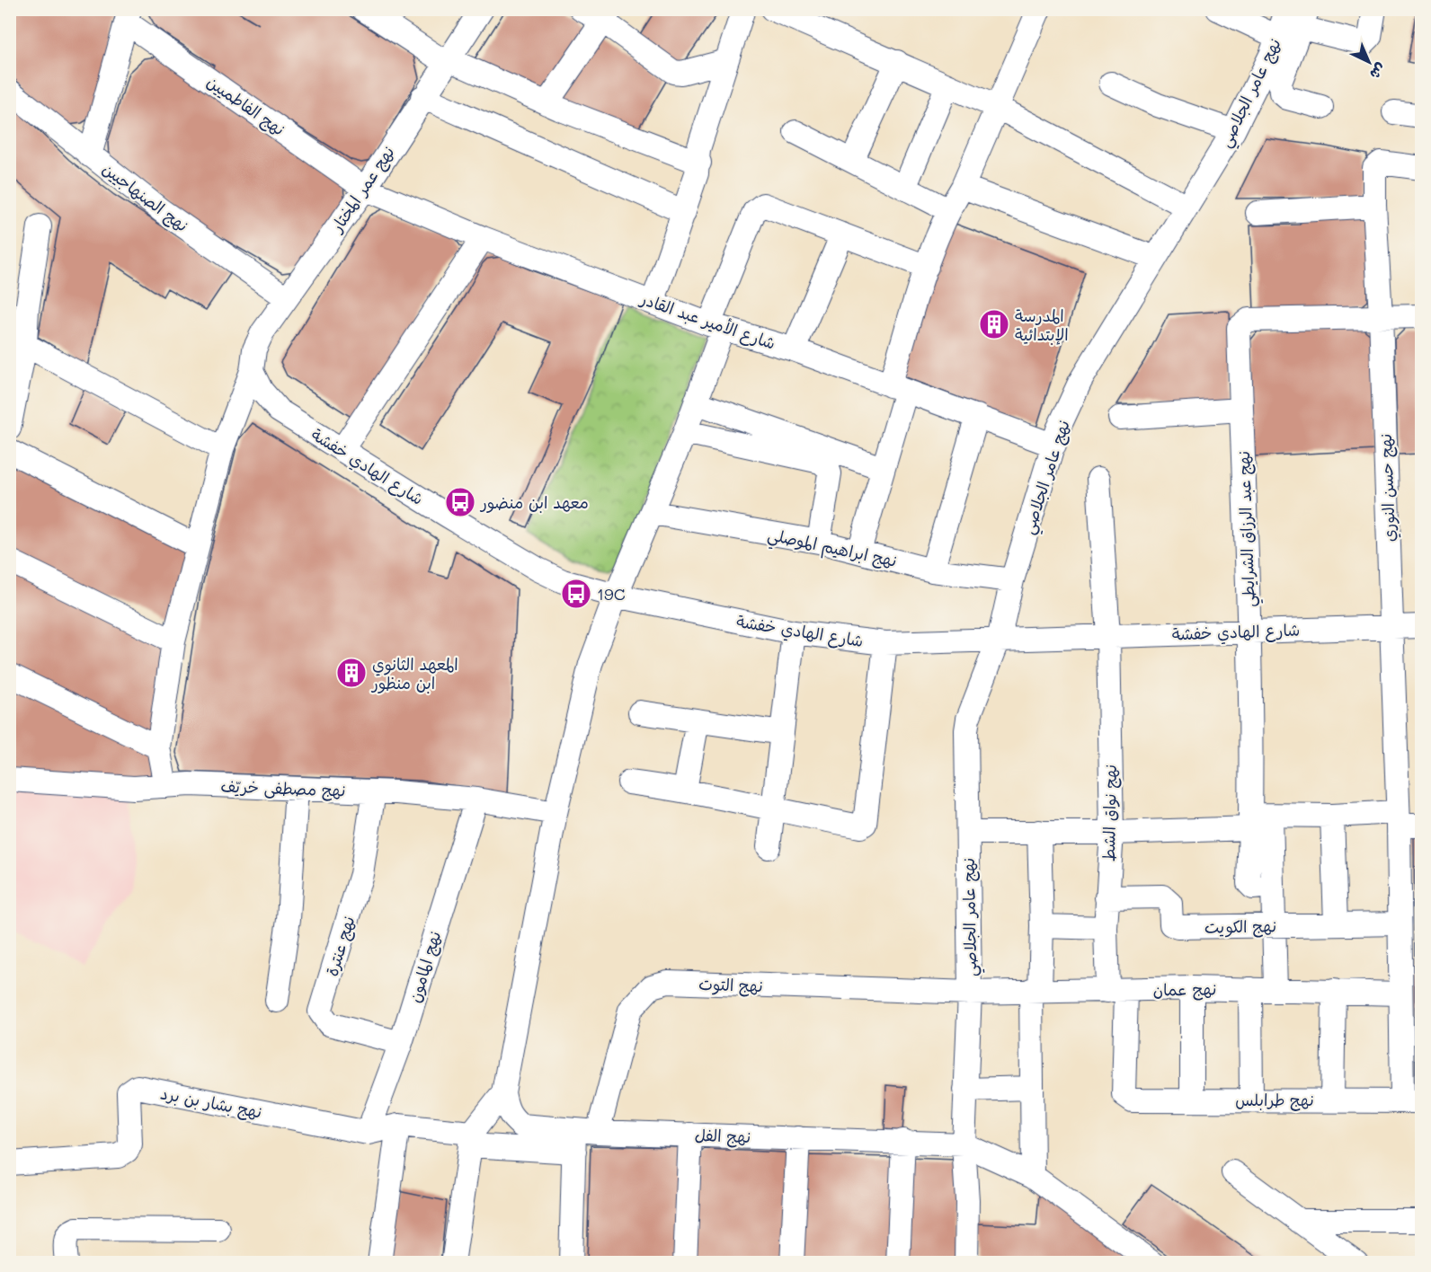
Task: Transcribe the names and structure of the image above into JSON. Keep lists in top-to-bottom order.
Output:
{
  "streets": {
    "street": [
      "نهج عامر الجلاصي",
      "نهج الفاطميين",
      "نهج عمر المختار",
      "نهج الصنهاجيين",
      "شارع الأمير عبد القادر",
      "شارع الهادي خفشة",
      "نهج حسن النوري",
      "نهج عبد الرزاق الشرايطي",
      "نهج ابراهيم الموصلي",
      "نهج مصطفى خريّف",
      "نهج نواق الشط",
      "نهج الكويت",
      "نهج عنترة",
      "نهج المامون",
      "نهج التوت",
      "نهج عمان",
      "نهج طرابلس",
      "نهج بشار بن برد",
      "نهج الفل"
    ]
  },
  "crossings": [
    ["نهج عامر الجلاصي", "شارع الأمير عبد القادر"],
    ["نهج عامر الجلاصي", "شارع الهادي خفشة"],
    ["نهج عامر الجلاصي", "نهج ابراهيم الموصلي"],
    ["نهج عامر الجلاصي", "نهج التوت"],
    ["نهج عامر الجلاصي", "نهج عمان"],
    ["نهج عامر الجلاصي", "نهج الفل"],
    ["نهج الفاطميين", "نهج عمر المختار"],
    ["نهج الفاطميين", "شارع الأمير عبد القادر"],
    ["نهج عمر المختار", "نهج الصنهاجيين"],
    ["نهج عمر المختار", "شارع الأمير عبد القادر"],
    ["نهج عمر المختار", "شارع الهادي خفشة"],
    ["نهج عمر المختار", "نهج مصطفى خريّف"],
    ["شارع الهادي خفشة", "نهج حسن النوري"],
    ["شارع الهادي خفشة", "نهج عبد الرزاق الشرايطي"],
    ["شارع الهادي خفشة", "نهج نواق الشط"],
    ["نهج حسن النوري", "نهج عبد الرزاق الشرايطي"],
    ["نهج حسن النوري", "نهج الكويت"],
    ["نهج حسن النوري", "نهج عمان"],
    ["نهج حسن النوري", "نهج طرابلس"],
    ["نهج عبد الرزاق الشرايطي", "نهج الكويت"],
    ["نهج مصطفى خريّف", "نهج عنترة"],
    ["نهج مصطفى خريّف", "نهج المامون"],
    ["نهج نواق الشط", "نهج الكويت"],
    ["نهج نواق الشط", "نهج عمان"],
    ["نهج نواق الشط", "نهج طرابلس"],
    ["نهج عنترة", "نهج المامون"],
    ["نهج المامون", "نهج بشار بن برد"],
    ["نهج التوت", "نهج عمان"],
    ["نهج التوت", "نهج الفل"],
    ["نهج بشار بن برد", "نهج الفل"]
  ],
  "places": {
    "building": ["المدرسة الإبتدائية", "المعهد الثانوي ابن منظور"],
    "bus stop": ["معهد ابن منضور", "19C"]
  },
  "north": "bottom right"
}
